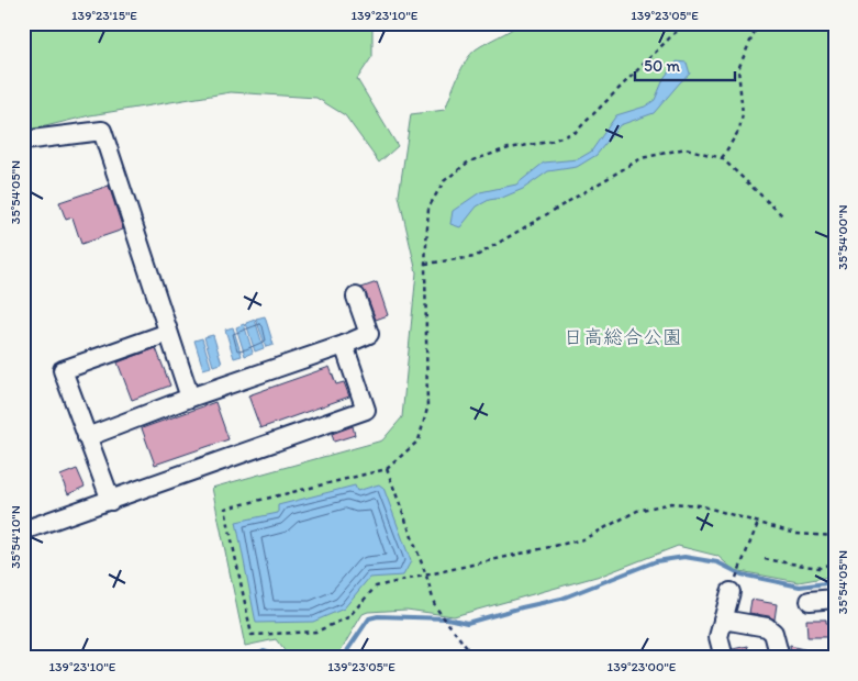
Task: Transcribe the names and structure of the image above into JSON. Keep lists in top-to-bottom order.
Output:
{
  "parks": ["日高総合公園"],
  "scale_bar": "50 m",
  "coordinates": [
    "139°23'15\"E",
    "139°23'10\"E",
    "139°23'05\"E",
    "35°54'05\"N",
    "35°54'00\"N",
    "35°54'10\"N",
    "139°23'00\"E"
  ]
}
